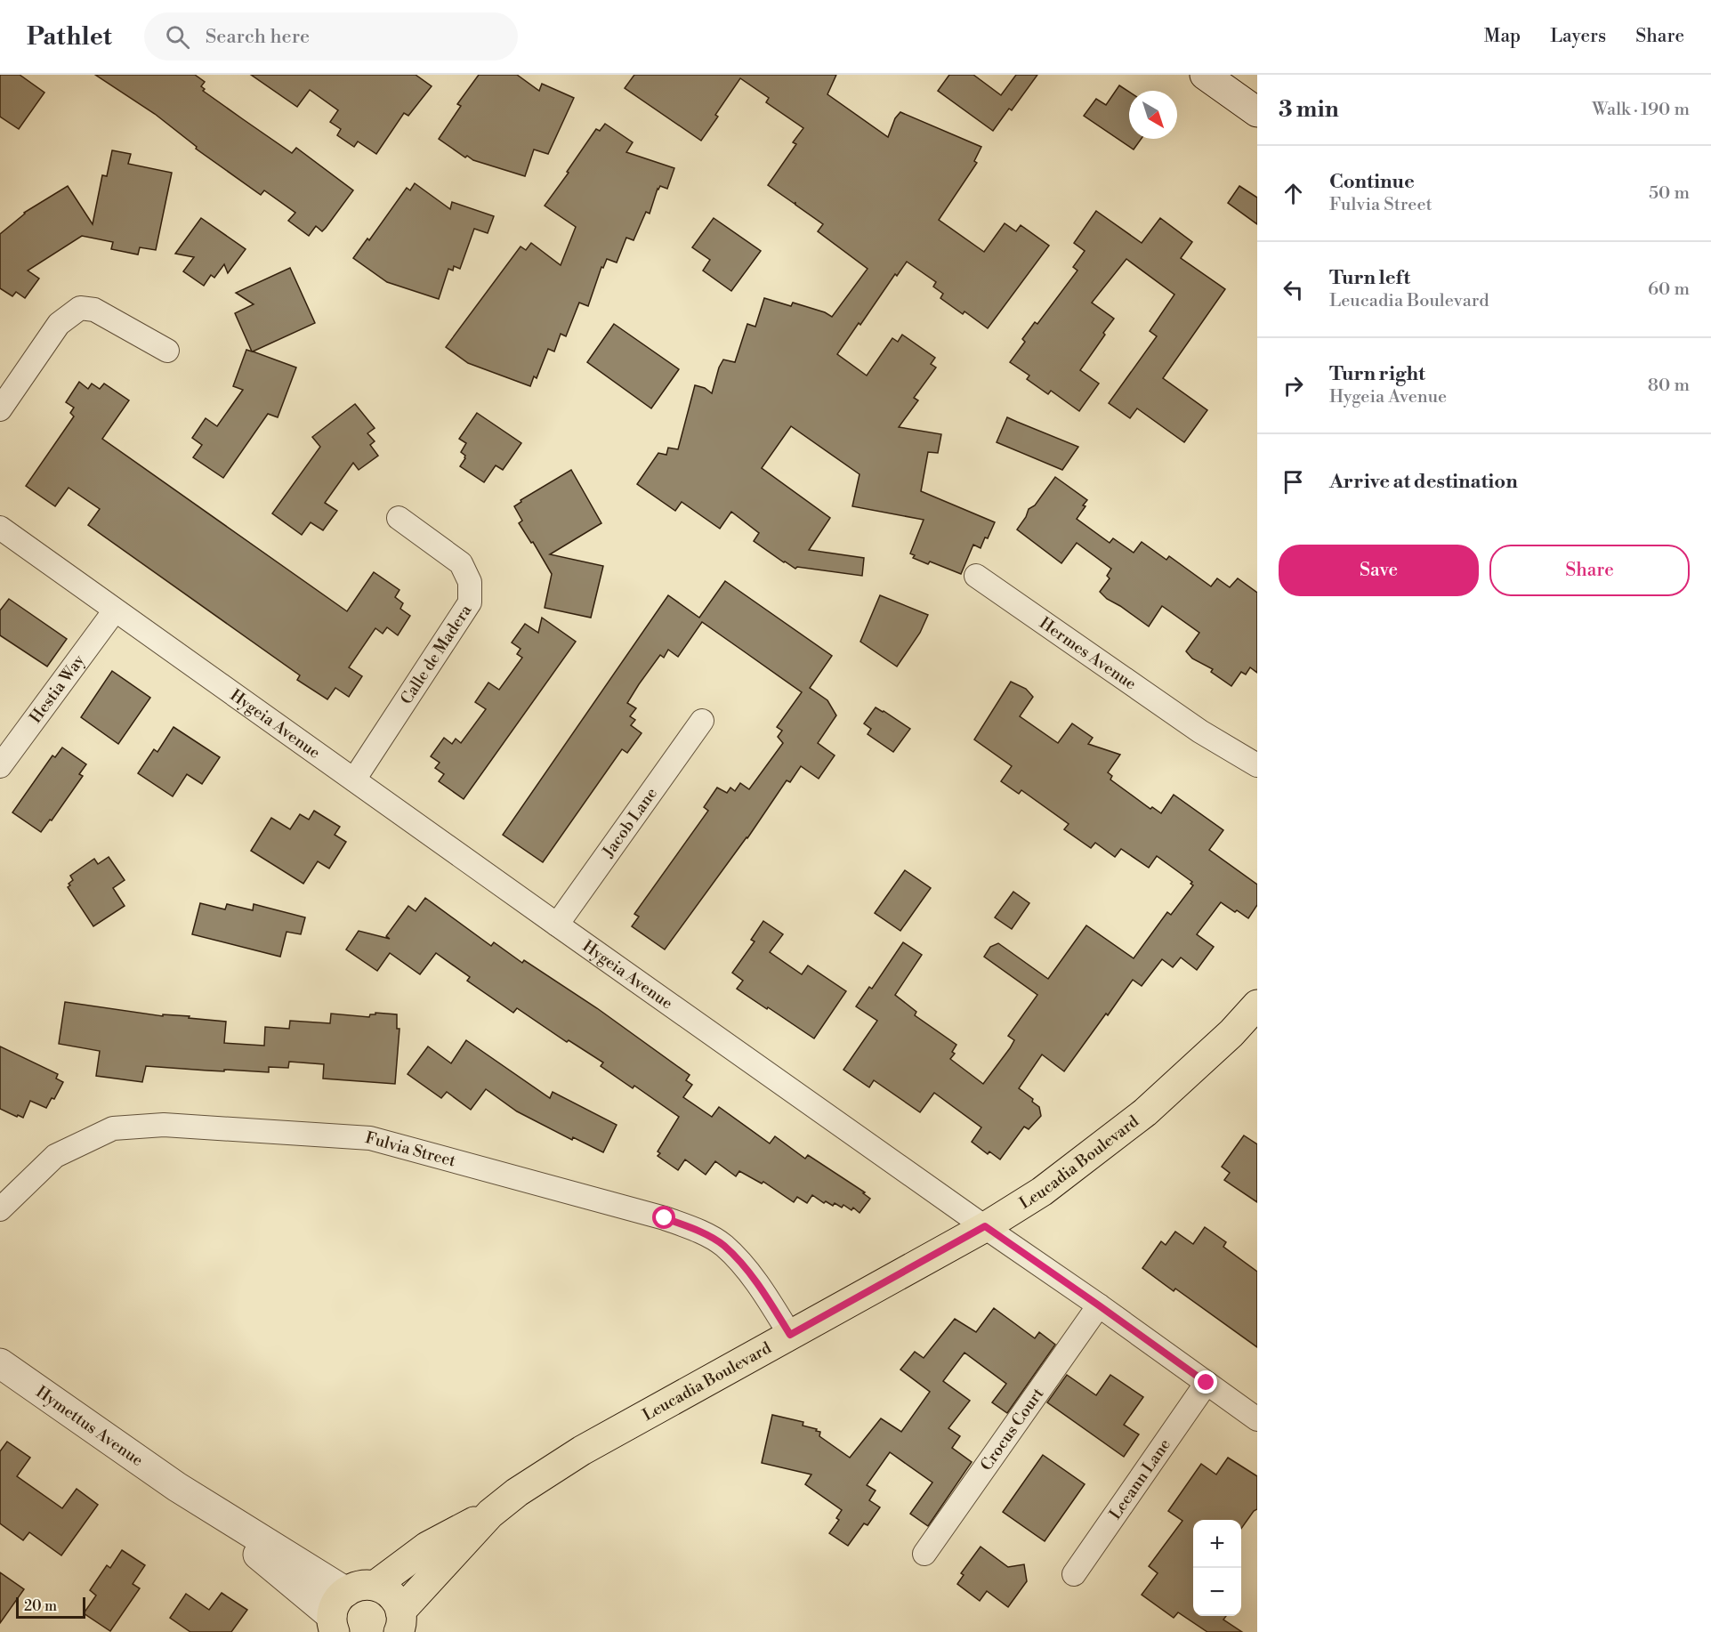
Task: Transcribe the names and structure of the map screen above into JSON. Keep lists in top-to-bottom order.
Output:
{
  "streets": {
    "main road": ["Leucadia Boulevard"],
    "street": [
      "Hermes Avenue",
      "Calle de Madera",
      "Hestia Way",
      "Hygeia Avenue",
      "Jacob Lane",
      "Fulvia Street",
      "Hymettus Avenue",
      "Crocus Court",
      "Leeann Lane"
    ]
  },
  "crossings": [
    ["Calle de Madera", "Hygeia Avenue"],
    ["Hestia Way", "Hygeia Avenue"],
    ["Hygeia Avenue", "Jacob Lane"],
    ["Hygeia Avenue", "Leucadia Boulevard"],
    ["Hygeia Avenue", "Crocus Court"],
    ["Hygeia Avenue", "Leeann Lane"],
    ["Fulvia Street", "Leucadia Boulevard"]
  ],
  "scale_bar": "20 m",
  "north": "bottom right",
  "page": {
    "header": "Pathlet",
    "search": "Search here",
    "nav": ["Map", "Layers", "Share"],
    "heading": ["3 min", "Walk · 190 m"],
    "list": [
      ["Continue", "Fulvia Street", "50 m"],
      ["Turn left", "Leucadia Boulevard", "60 m"],
      ["Turn right", "Hygeia Avenue", "80 m"],
      "Arrive at destination"
    ],
    "buttons": ["Save", "Share"],
    "map_buttons": ["+", "−"],
    "scale": "20 m"
  }
}
